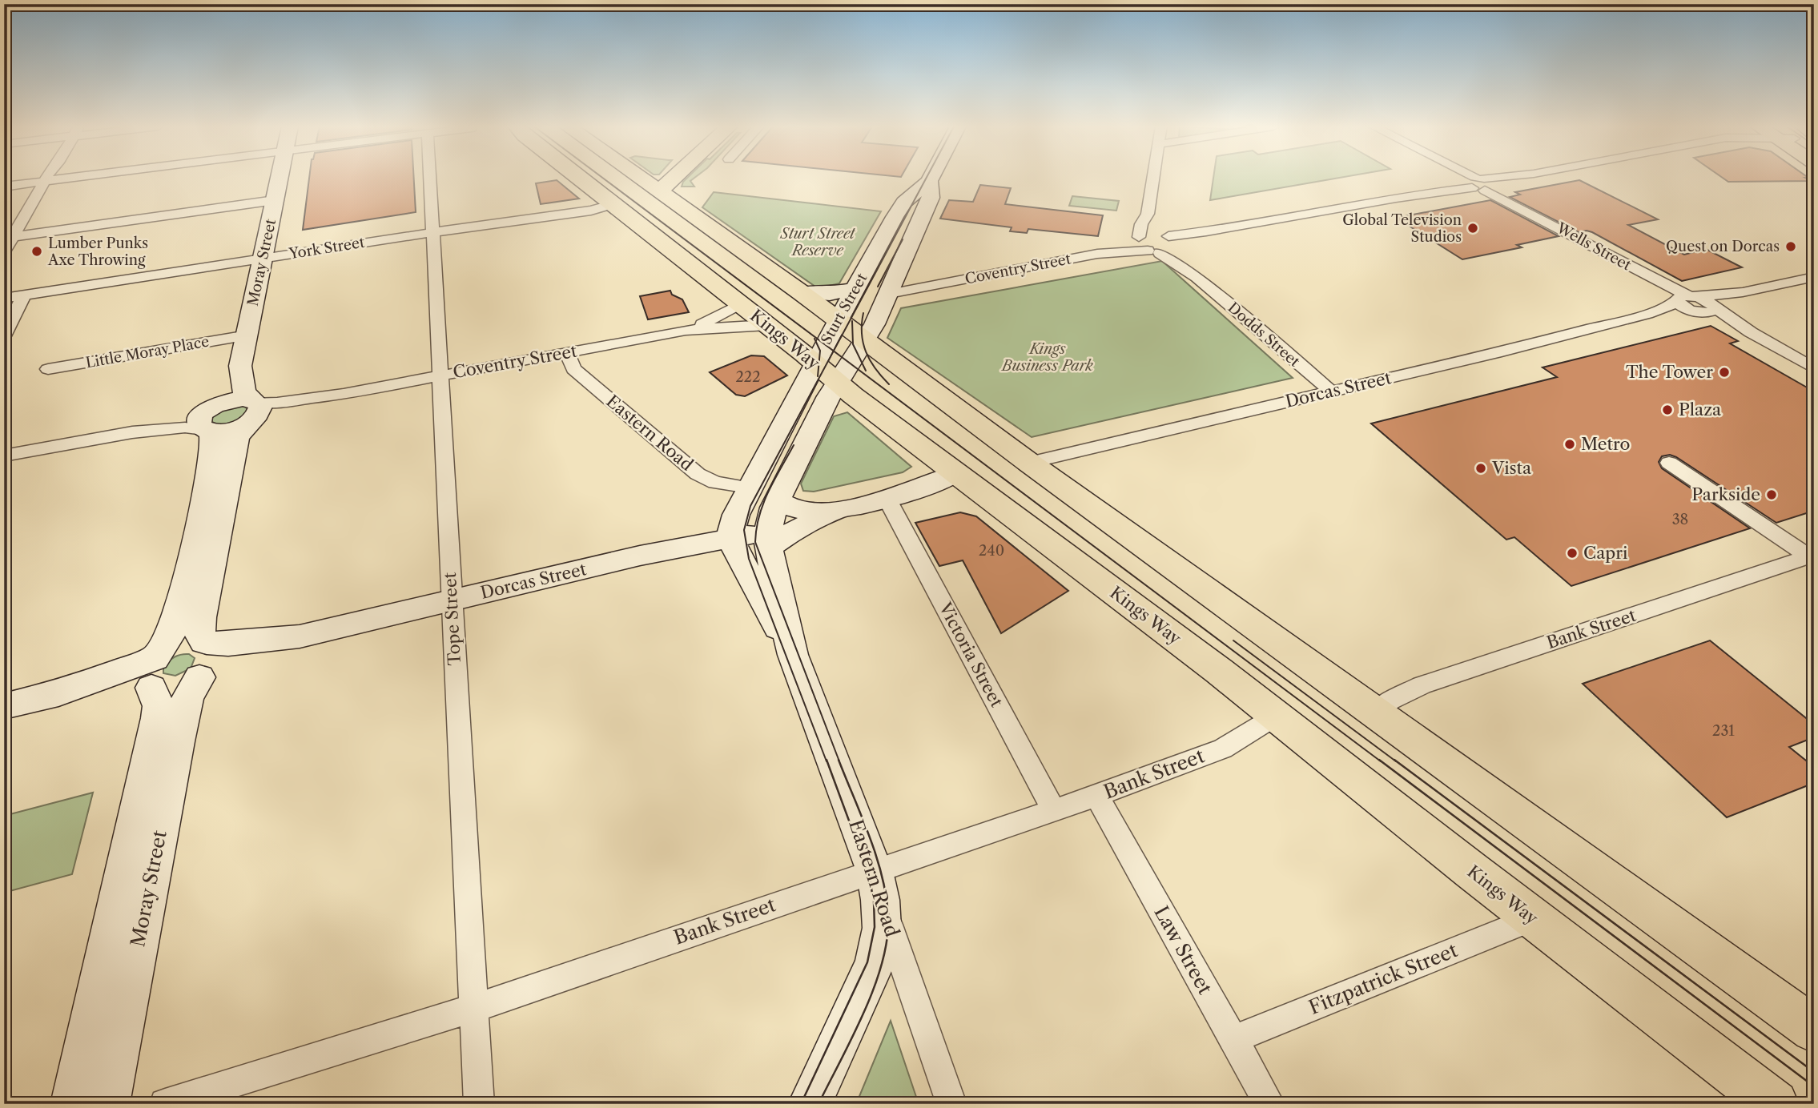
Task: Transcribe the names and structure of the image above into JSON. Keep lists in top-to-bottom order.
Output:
{
  "streets": {
    "main road": ["Kings Way"],
    "street": [
      "Wells Street",
      "York Street",
      "Moray Street",
      "Coventry Street",
      "Sturt Street",
      "Dodds Street",
      "Little Moray Place",
      "Dorcas Street",
      "Eastern Road",
      "Tope Street",
      "Bank Street",
      "Victoria Street",
      "Law Street",
      "Fitzpatrick Street"
    ]
  },
  "crossings": [
    ["Wells Street", "Coventry Street"],
    ["Wells Street", "Dorcas Street"],
    ["York Street", "Moray Street"],
    ["York Street", "Kings Way"],
    ["York Street", "Tope Street"],
    ["Moray Street", "Coventry Street"],
    ["Moray Street", "Little Moray Place"],
    ["Moray Street", "Dorcas Street"],
    ["Coventry Street", "Sturt Street"],
    ["Coventry Street", "Dodds Street"],
    ["Coventry Street", "Kings Way"],
    ["Coventry Street", "Eastern Road"],
    ["Coventry Street", "Tope Street"],
    ["Sturt Street", "Kings Way"],
    ["Sturt Street", "Dorcas Street"],
    ["Sturt Street", "Eastern Road"],
    ["Dodds Street", "Dorcas Street"],
    ["Kings Way", "Dorcas Street"],
    ["Kings Way", "Bank Street"],
    ["Kings Way", "Fitzpatrick Street"],
    ["Dorcas Street", "Eastern Road"],
    ["Dorcas Street", "Tope Street"],
    ["Dorcas Street", "Victoria Street"],
    ["Eastern Road", "Bank Street"],
    ["Tope Street", "Bank Street"],
    ["Bank Street", "Victoria Street"],
    ["Bank Street", "Law Street"],
    ["Law Street", "Fitzpatrick Street"]
  ],
  "parks": ["Sturt Street Reserve", "Kings Business Park"],
  "places": [
    "Global Television Studios",
    "Quest on Dorcas",
    "Lumber Punks Axe Throwing",
    "The Tower",
    "Plaza",
    "Metro",
    "Vista",
    "Parkside",
    "Capri"
  ],
  "house_numbers": [
    "222",
    "38",
    "240",
    "231"
  ]
}
